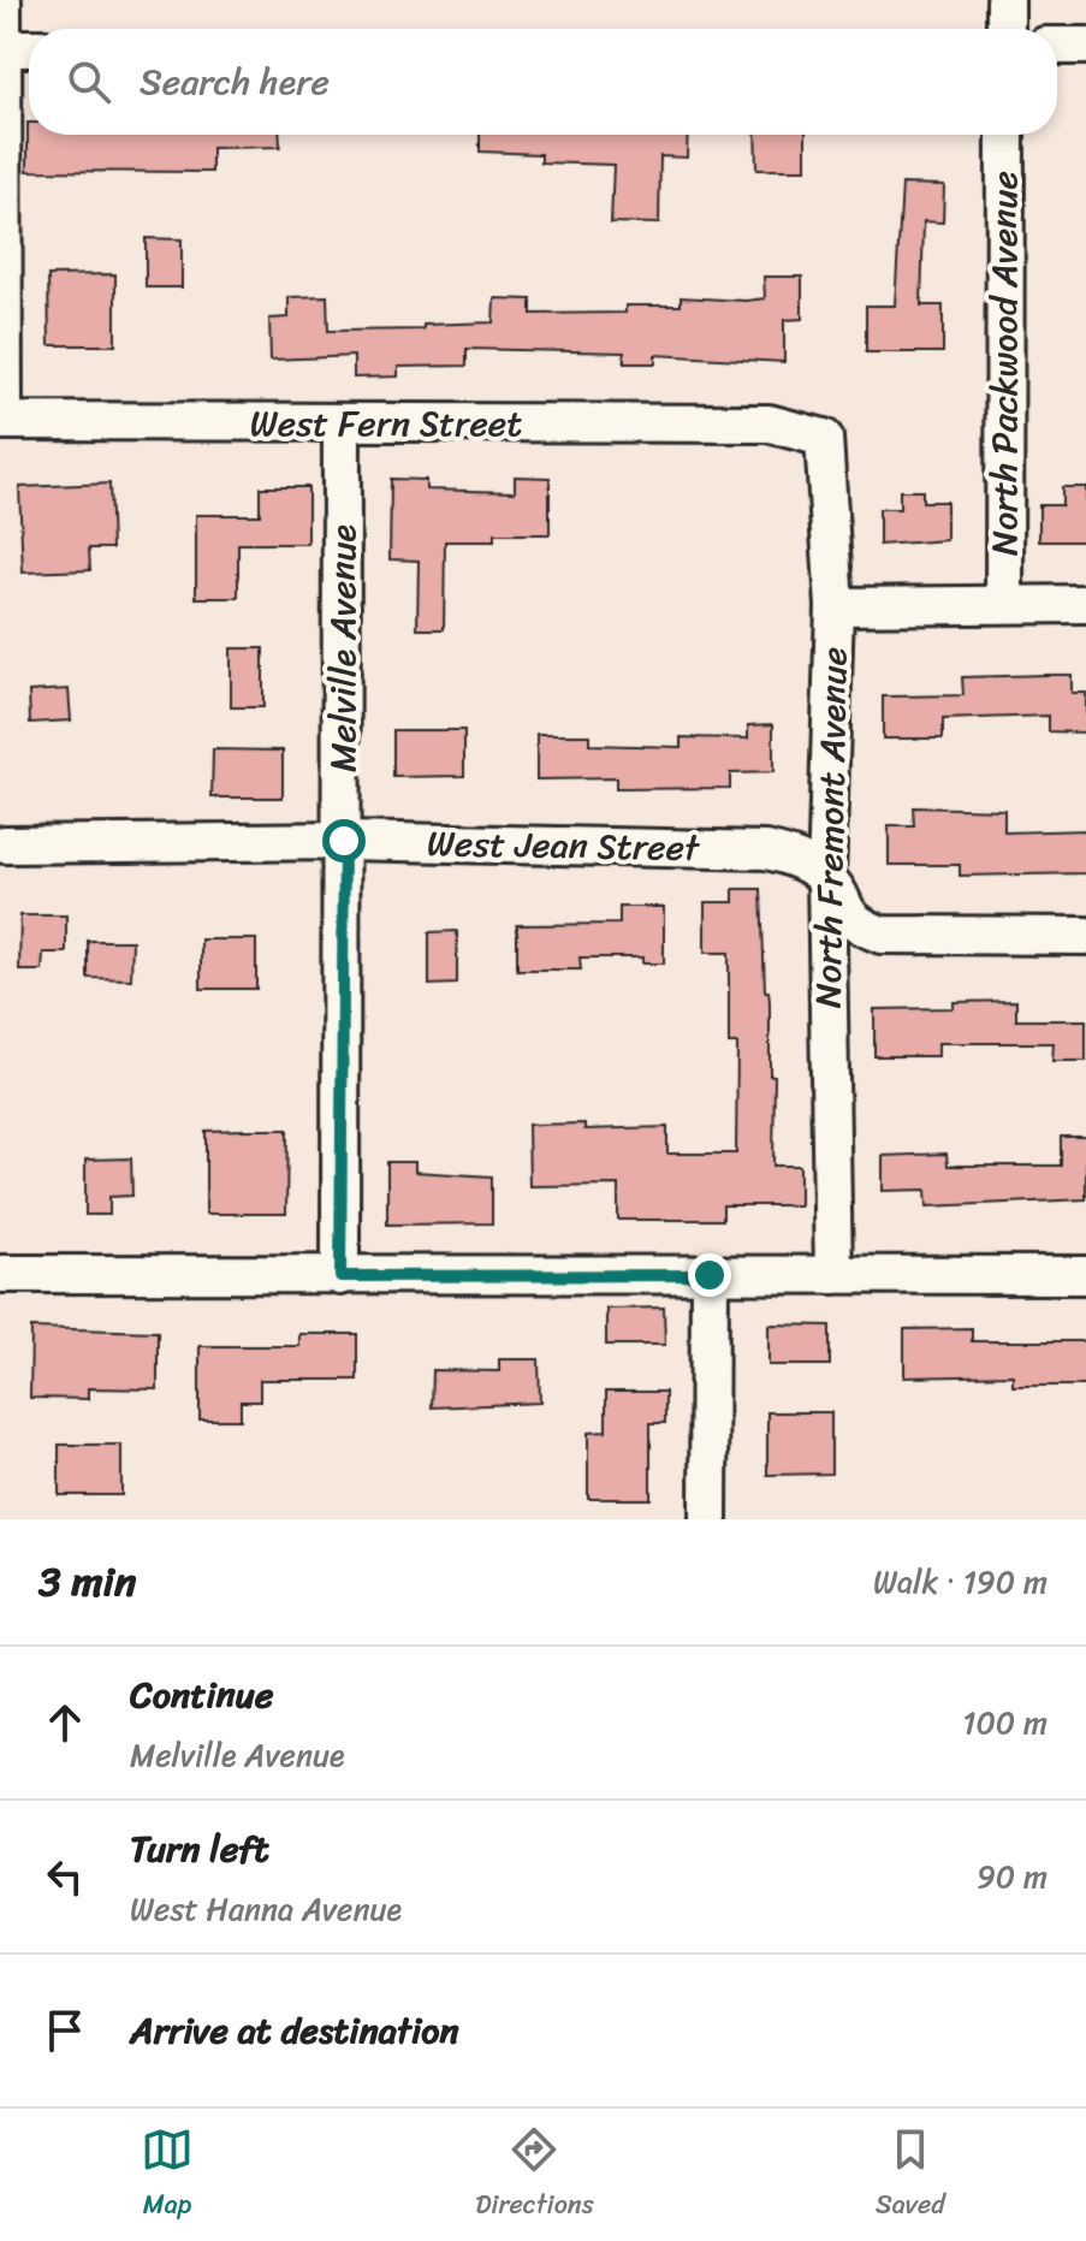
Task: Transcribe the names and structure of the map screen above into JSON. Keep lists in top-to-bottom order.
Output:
{
  "streets": {
    "street": [
      "North Packwood Avenue",
      "West Fern Street",
      "Melville Avenue",
      "North Fremont Avenue",
      "West Jean Street"
    ]
  },
  "crossings": [
    ["West Fern Street", "Melville Avenue"],
    ["West Fern Street", "North Fremont Avenue"],
    ["Melville Avenue", "West Jean Street"],
    ["North Fremont Avenue", "West Jean Street"]
  ],
  "page": {
    "search": "Search here",
    "heading": ["3 min", "Walk · 190 m"],
    "list": [
      ["Continue", "Melville Avenue", "100 m"],
      ["Turn left", "West Hanna Avenue", "90 m"],
      "Arrive at destination"
    ],
    "nav": ["Map", "Directions", "Saved"]
  }
}
